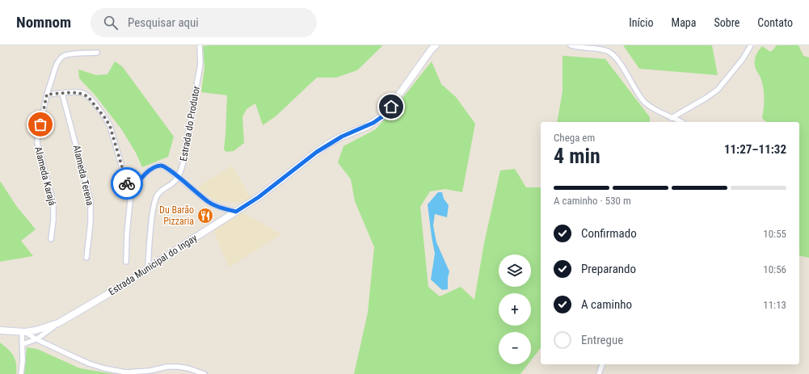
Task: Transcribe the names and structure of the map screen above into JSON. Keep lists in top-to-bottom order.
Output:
{
  "streets": {
    "street": [
      "Estrada do Produtor",
      "Alameda Terena",
      "Alameda Karajá",
      "Estrada Municipal do Ingay"
    ]
  },
  "places": {
    "restaurant": ["Du Barão Pizzaria"]
  },
  "page": {
    "header": "Nomnom",
    "search": "Pesquisar aqui",
    "nav": [
      "Início",
      "Mapa",
      "Sobre",
      "Contato"
    ],
    "heading": ["4 min", "Chega em", "11:27–11:32"],
    "bar": "A caminho · 530 m",
    "list": [
      ["Confirmado", "10:55"],
      ["Preparando", "10:56"],
      ["A caminho", "11:13"],
      "Entregue"
    ],
    "map_buttons": ["+", "−"]
  }
}
